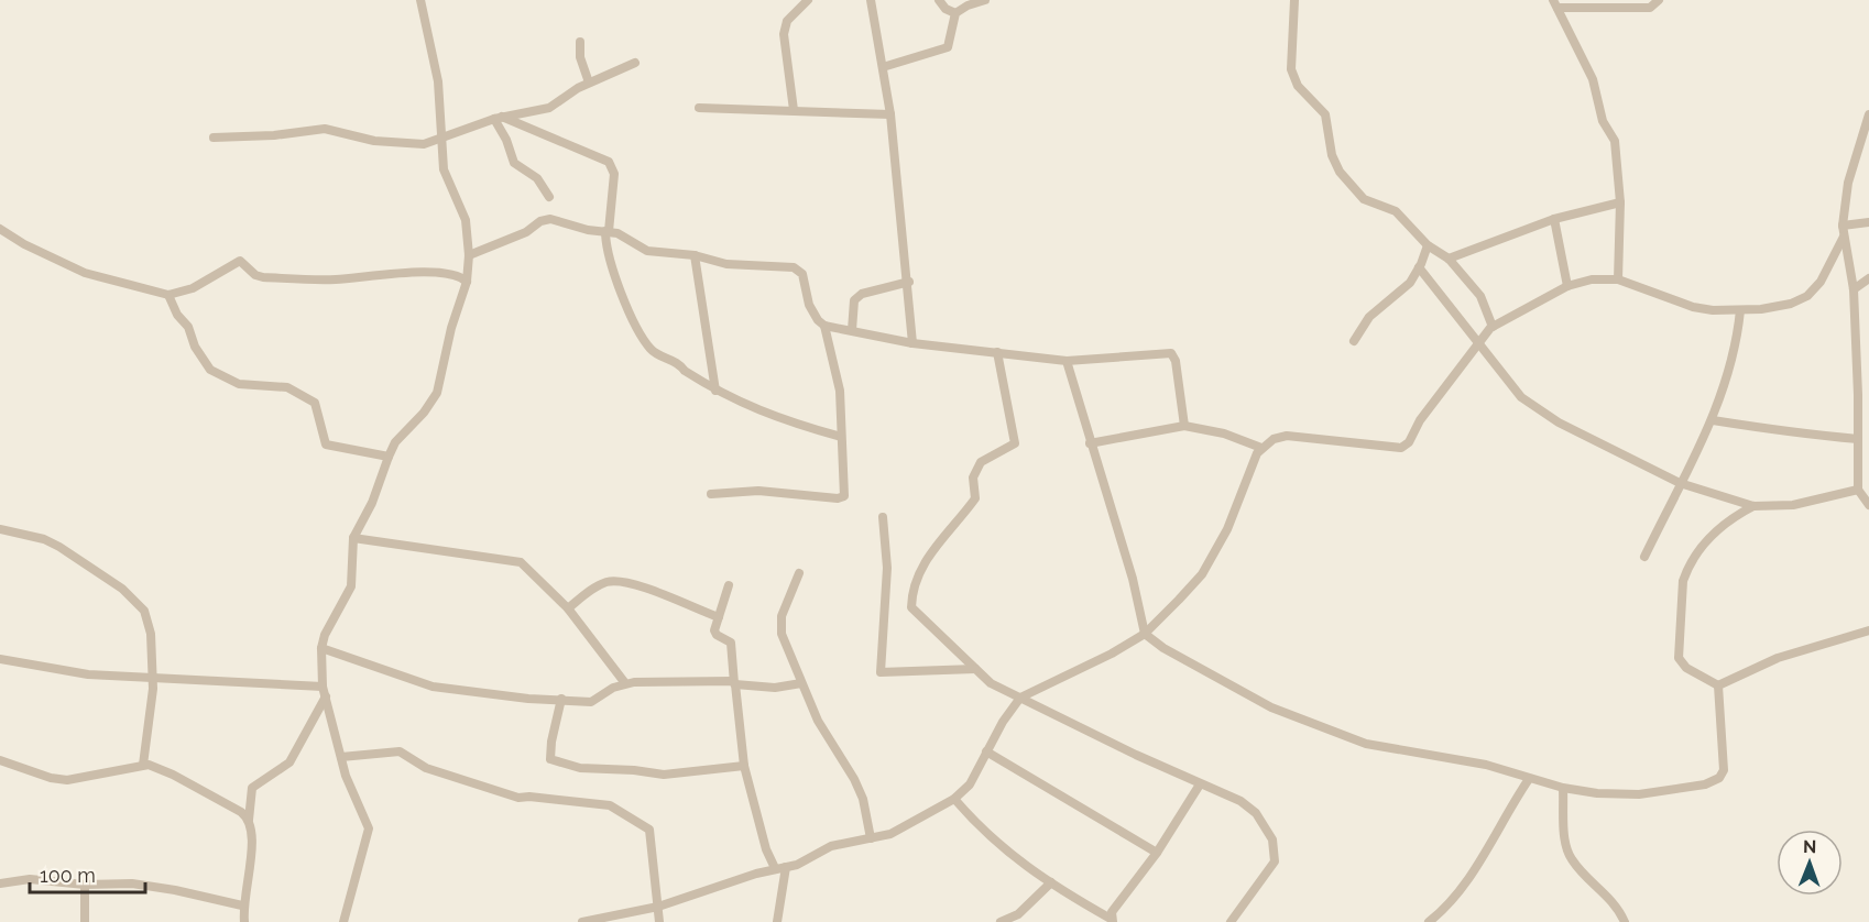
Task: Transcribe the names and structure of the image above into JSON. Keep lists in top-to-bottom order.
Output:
{
  "scale_bar": "100 m",
  "north": "top"
}
